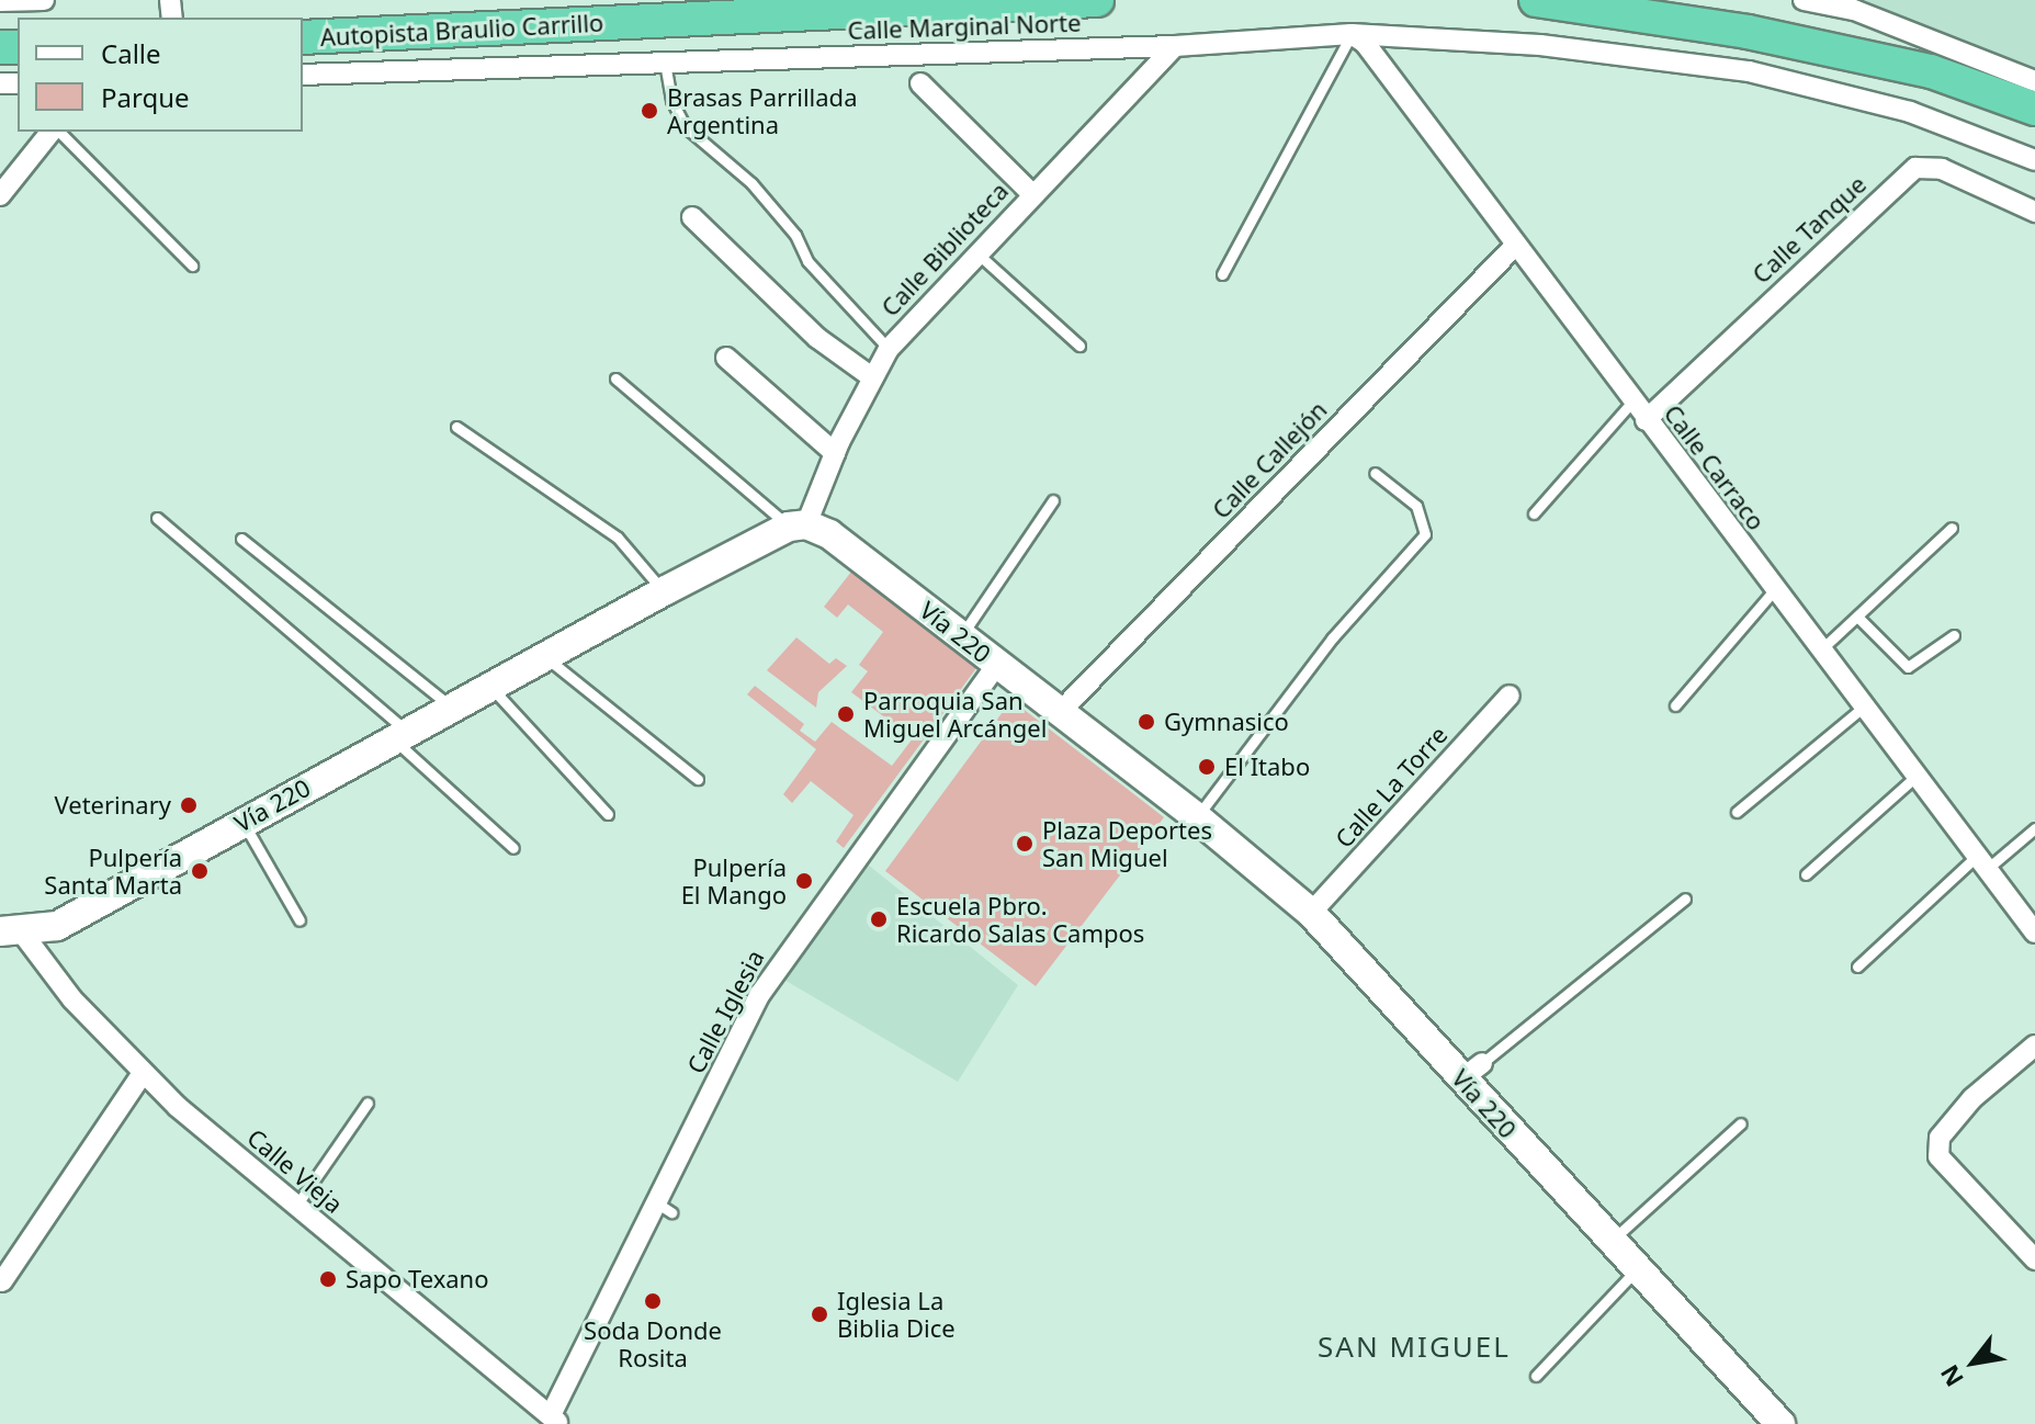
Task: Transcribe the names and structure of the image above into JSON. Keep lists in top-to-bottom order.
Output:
{
  "streets": {
    "highway": ["Autopista Braulio Carrillo"],
    "main road": ["Vía 220"],
    "street": [
      "Calle Marginal Norte",
      "Calle Tanque",
      "Calle Biblioteca",
      "Calle Callejón",
      "Calle Carraco",
      "Calle La Torre",
      "Calle Iglesia",
      "Calle Vieja"
    ]
  },
  "crossings": [
    ["Calle Marginal Norte", "Calle Biblioteca"],
    ["Calle Marginal Norte", "Calle Carraco"],
    ["Calle Tanque", "Calle Carraco"],
    ["Calle Biblioteca", "Vía 220"],
    ["Calle Callejón", "Calle Carraco"],
    ["Calle Callejón", "Vía 220"],
    ["Vía 220", "Calle La Torre"],
    ["Vía 220", "Calle Iglesia"],
    ["Vía 220", "Calle Vieja"],
    ["Calle Iglesia", "Calle Vieja"]
  ],
  "districts": ["SAN MIGUEL"],
  "places": [
    "Brasas Parrillada Argentina",
    "Parroquia San Miguel Arcángel",
    "Gymnasico",
    "El Itabo",
    "Veterinary",
    "Plaza Deportes San Miguel",
    "Pulpería Santa Marta",
    "Pulpería El Mango",
    "Escuela Pbro. Ricardo Salas Campos",
    "Sapo Texano",
    "Soda Donde Rosita",
    "Iglesia La Biblia Dice"
  ],
  "legend": ["Calle", "Parque"],
  "north": "bottom left"
}
